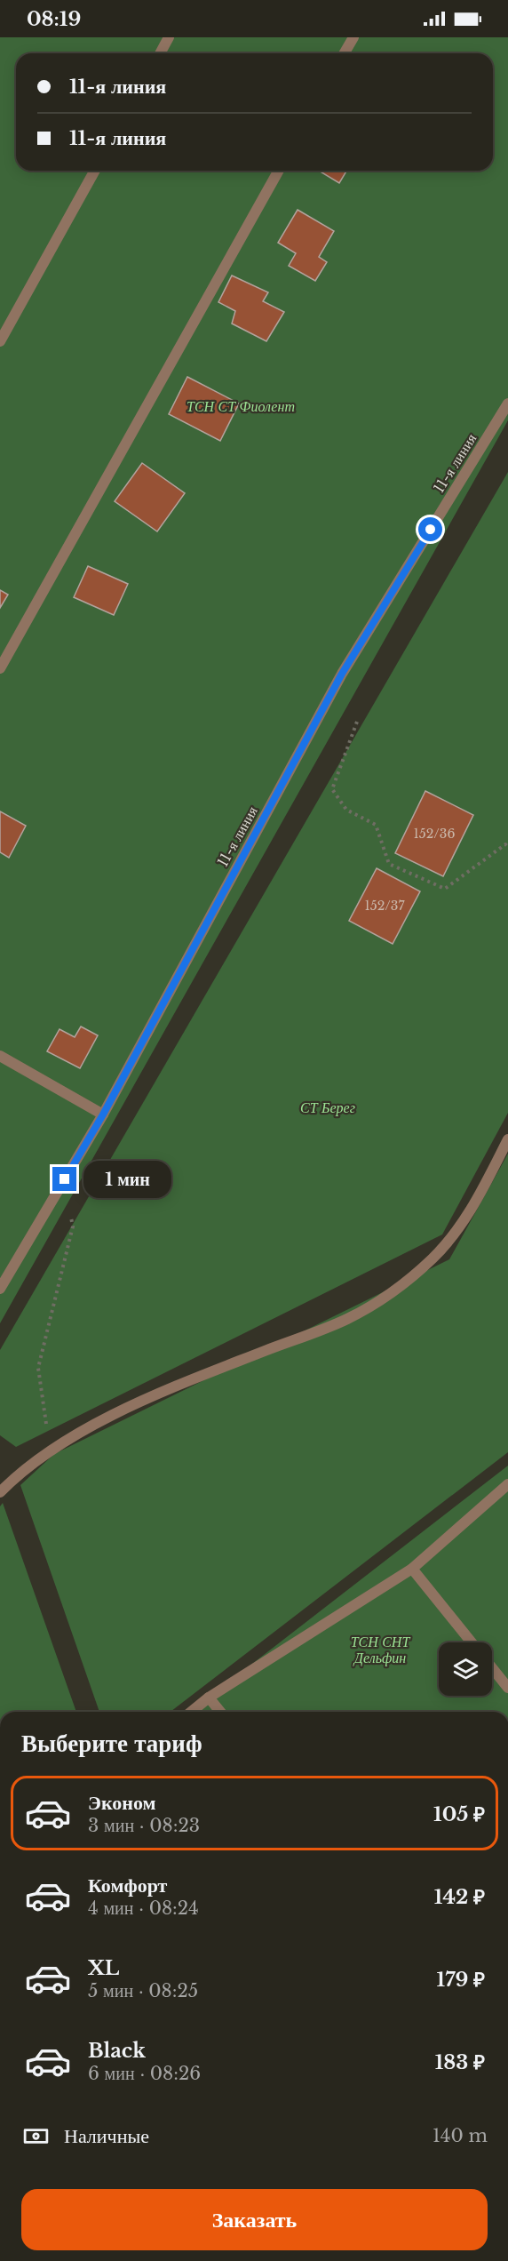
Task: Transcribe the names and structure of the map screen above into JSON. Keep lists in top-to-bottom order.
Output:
{
  "streets": {
    "street": ["11-я линия"]
  },
  "parks": ["ТСН СТ Фиолент", "СТ Берег", "ТСН СНТ Дельфин"],
  "house_numbers": ["152/36", "152/37"],
  "page": {
    "status": "08:19",
    "banner": ["11-я линия", "11-я линия"],
    "bubble": "1 мин",
    "heading": "Выберите тариф",
    "list": [
      {
        "name": "Эконом",
        "note": "3 мин · 08:23",
        "value": "105 ₽"
      },
      {
        "name": "Комфорт",
        "note": "4 мин · 08:24",
        "value": "142 ₽"
      },
      {
        "name": "XL",
        "note": "5 мин · 08:25",
        "value": "179 ₽"
      },
      {
        "name": "Black",
        "note": "6 мин · 08:26",
        "value": "183 ₽"
      }
    ],
    "pay": ["Наличные", "140 m"],
    "buttons": "Заказать"
  }
}
